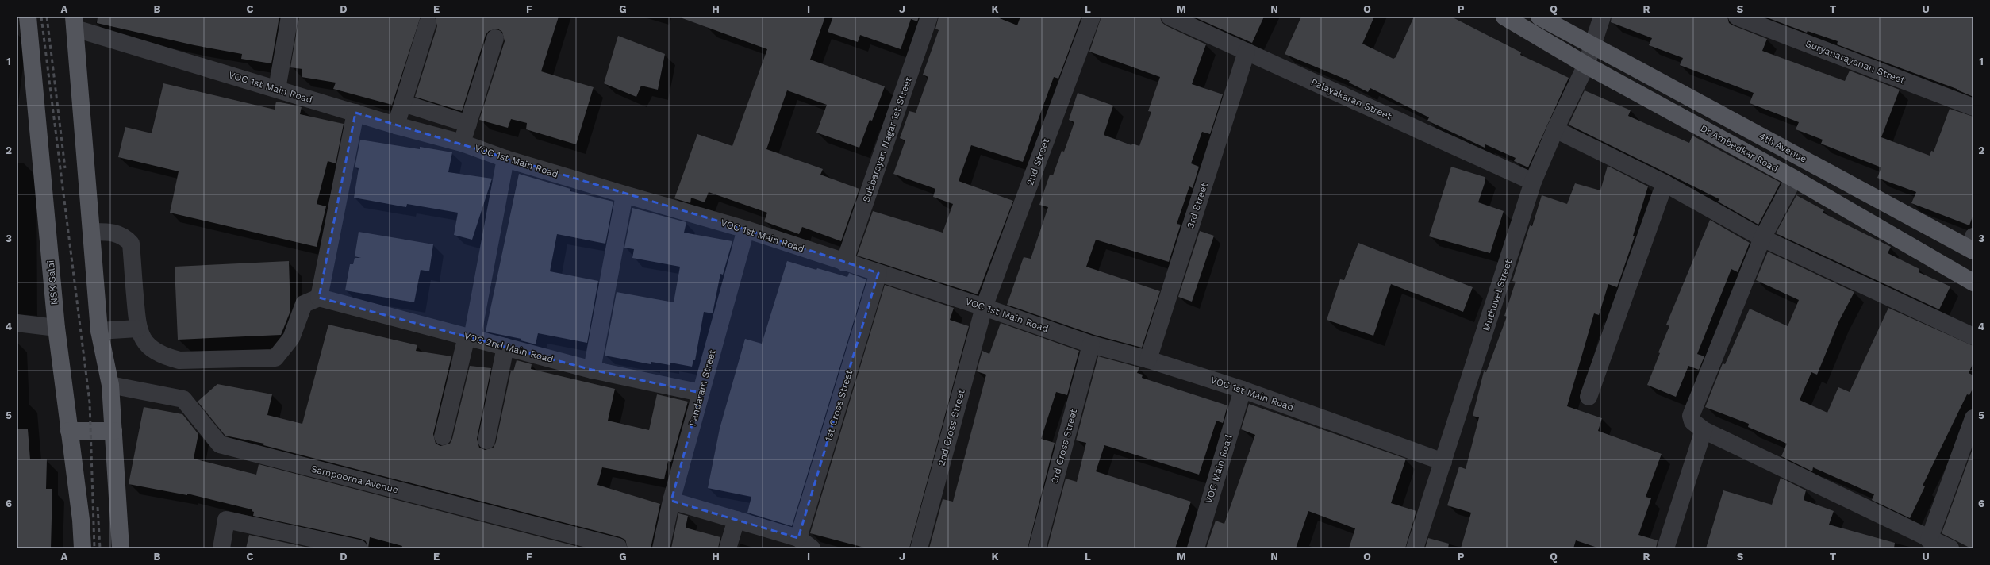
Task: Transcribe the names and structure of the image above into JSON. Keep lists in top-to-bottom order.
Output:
{
  "streets": {
    "main road": ["4th Avenue", "Dr Ambedkar Road", "NSK Salai"],
    "street": [
      "Suryanarayanan Street",
      "VOC 1st Main Road",
      "Palayakaran Street",
      "Subbarayan Nagar 1st Street",
      "2nd Street",
      "3rd Street",
      "Muthuvel Street",
      "VOC 2nd Main Road",
      "Pandaram Street",
      "1st Cross Street",
      "2nd Cross Street",
      "3rd Cross Street",
      "VOC Main Road",
      "Sampoorna Avenue"
    ]
  },
  "crossings": [
    ["VOC 1st Main Road", "Subbarayan Nagar 1st Street"],
    ["VOC 1st Main Road", "2nd Street"],
    ["VOC 1st Main Road", "3rd Street"],
    ["VOC 1st Main Road", "Muthuvel Street"],
    ["VOC 1st Main Road", "Pandaram Street"],
    ["VOC 1st Main Road", "1st Cross Street"],
    ["VOC 1st Main Road", "2nd Cross Street"],
    ["VOC 1st Main Road", "3rd Cross Street"],
    ["VOC 1st Main Road", "VOC Main Road"],
    ["Palayakaran Street", "3rd Street"],
    ["Palayakaran Street", "Muthuvel Street"],
    ["4th Avenue", "Muthuvel Street"],
    ["Dr Ambedkar Road", "Muthuvel Street"],
    ["2nd Street", "2nd Cross Street"],
    ["VOC 2nd Main Road", "Pandaram Street"]
  ],
  "grid": {
    "columns": [
      "A",
      "B",
      "C",
      "D",
      "E",
      "F",
      "G",
      "H",
      "I",
      "J",
      "K",
      "L",
      "M",
      "N",
      "O",
      "P",
      "Q",
      "R",
      "S",
      "T",
      "U"
    ],
    "rows": [
      "1",
      "2",
      "3",
      "4",
      "5",
      "6"
    ]
  }
}
